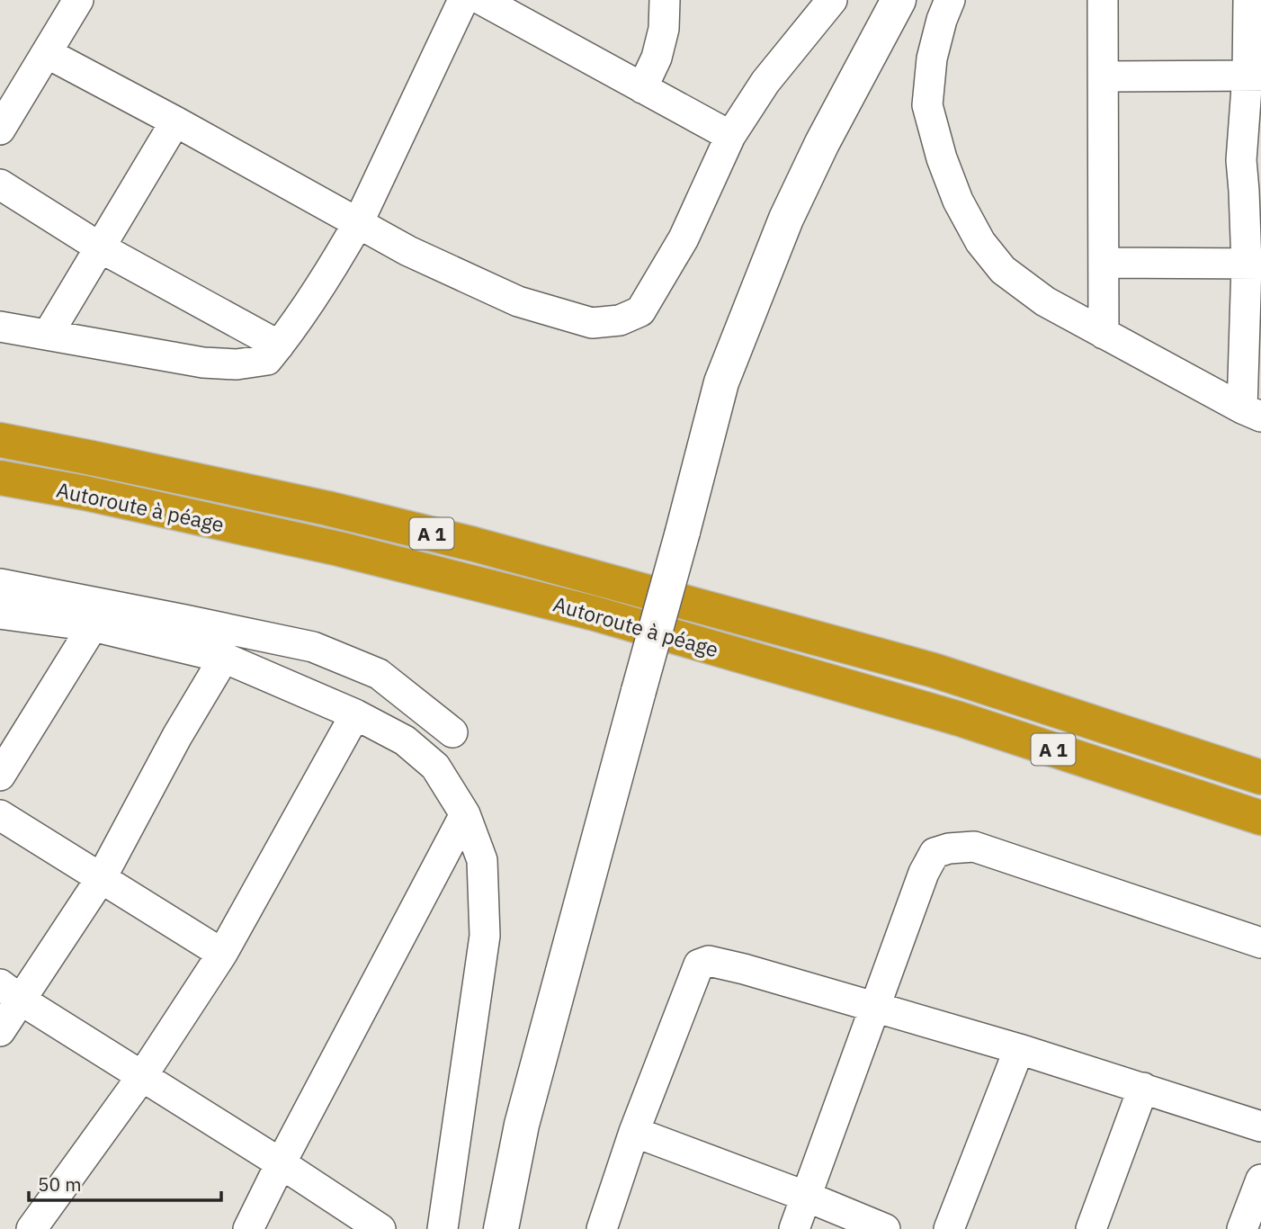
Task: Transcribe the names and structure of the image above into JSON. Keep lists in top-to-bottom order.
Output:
{
  "streets": {
    "highway": ["Autoroute à péage", "A 1"]
  },
  "scale_bar": "50 m"
}
